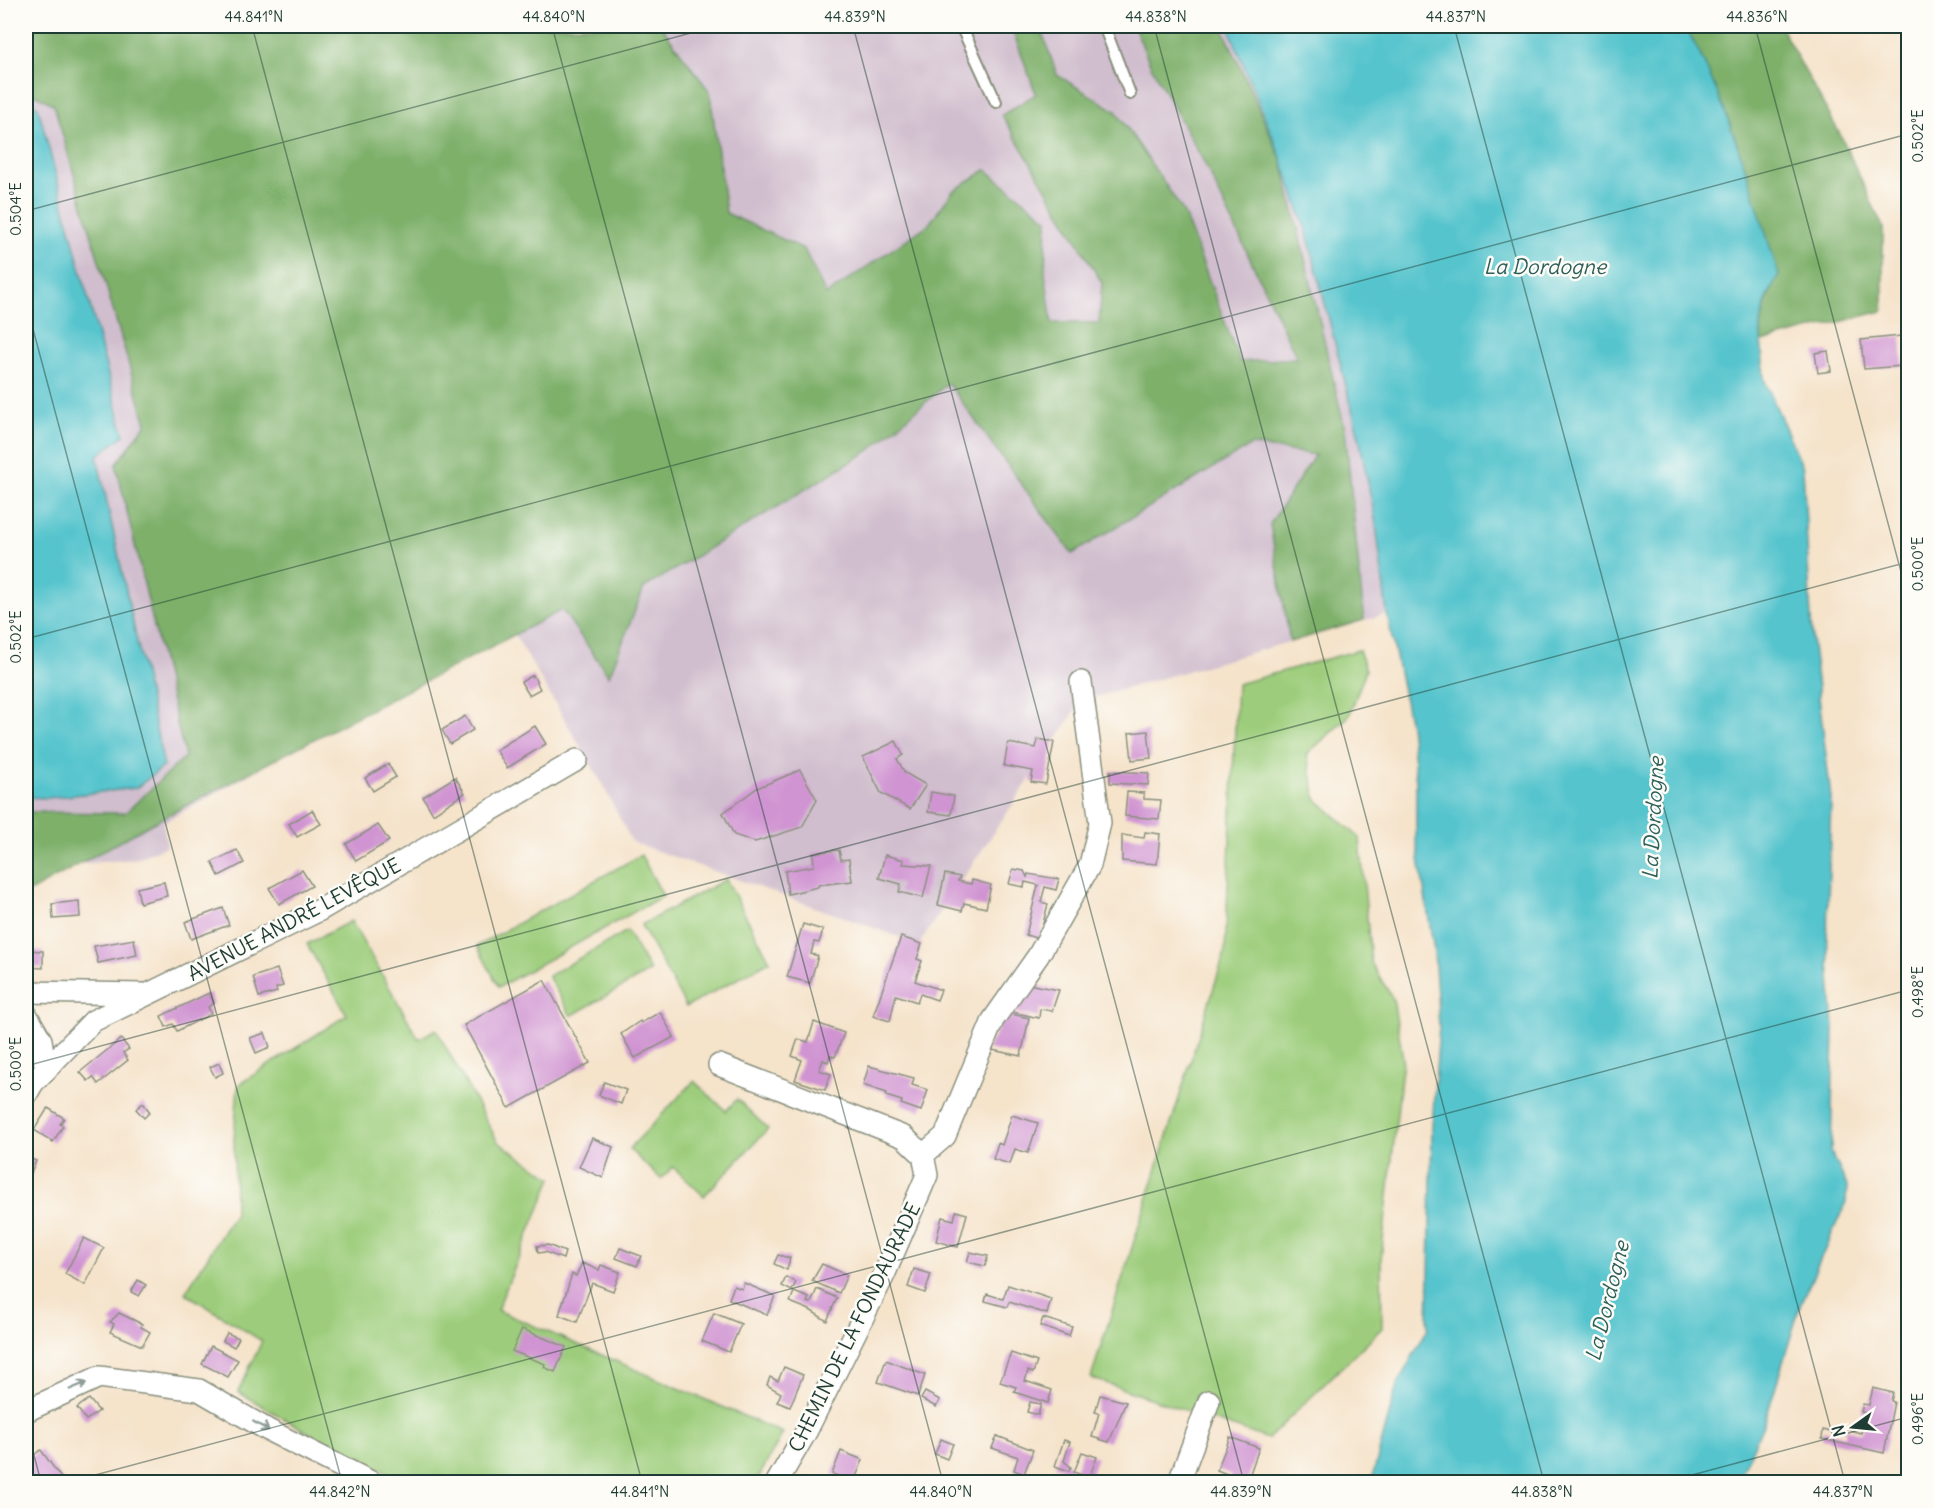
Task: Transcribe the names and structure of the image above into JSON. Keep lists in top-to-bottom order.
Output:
{
  "streets": {
    "street": ["AVENUE ANDRÉ LEVÊQUE", "CHEMIN DE LA FONDAURADE"]
  },
  "water": ["La Dordogne"],
  "north": "left",
  "coordinates": [
    "44.841°N",
    "44.840°N",
    "44.839°N",
    "44.838°N",
    "44.837°N",
    "44.836°N",
    "0.502°E",
    "0.504°E",
    "0.500°E",
    "0.498°E",
    "0.496°E",
    "44.842°N"
  ]
}
